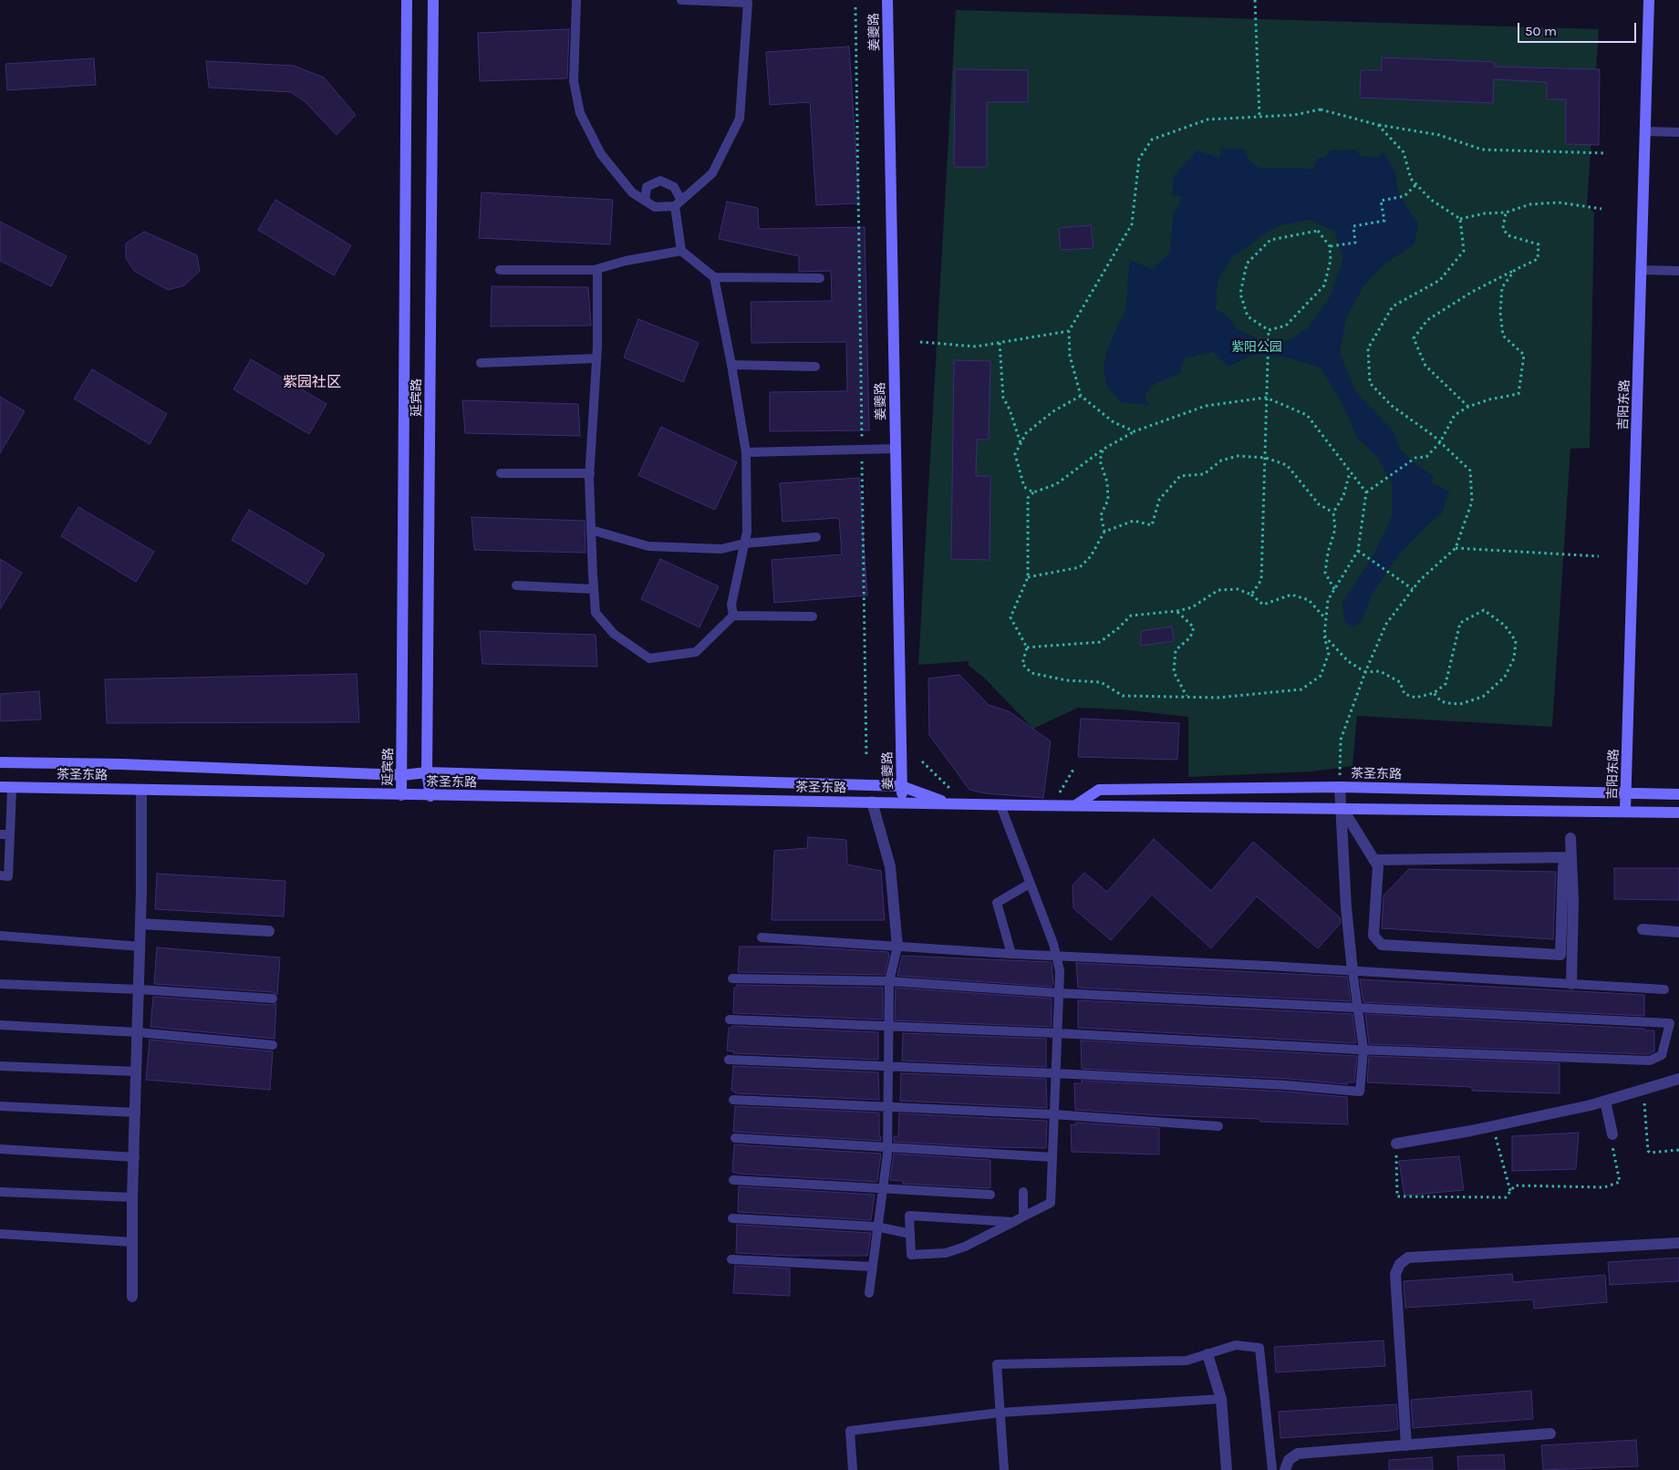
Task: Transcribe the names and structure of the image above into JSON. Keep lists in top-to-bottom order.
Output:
{
  "streets": {
    "main road": [
      "姜夔路",
      "延宾路",
      "吉阳东路",
      "茶圣东路"
    ]
  },
  "crossings": [
    ["姜夔路", "茶圣东路"],
    ["延宾路", "茶圣东路"],
    ["吉阳东路", "茶圣东路"]
  ],
  "districts": ["紫园社区"],
  "parks": ["紫阳公园"],
  "scale_bar": "50 m"
}
